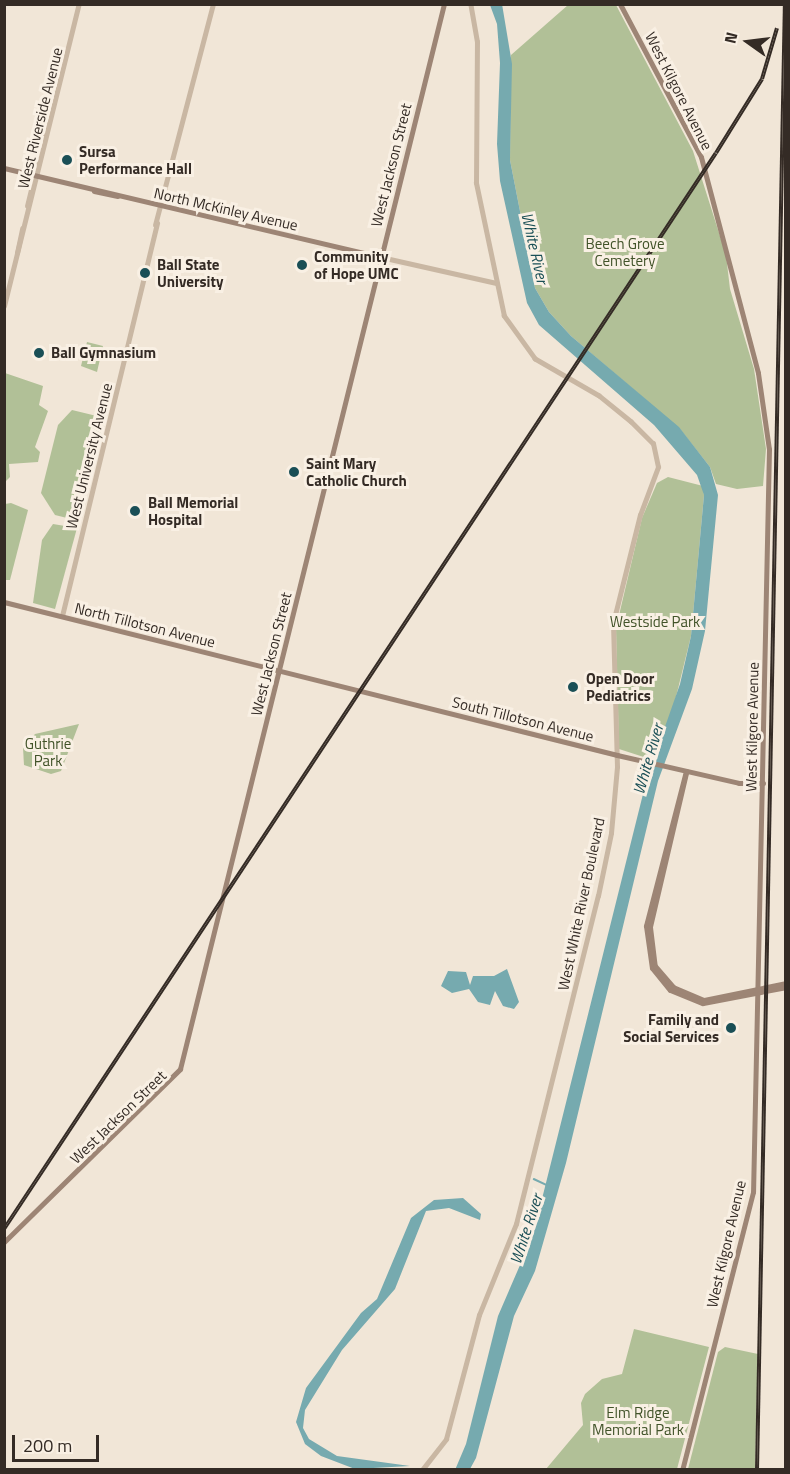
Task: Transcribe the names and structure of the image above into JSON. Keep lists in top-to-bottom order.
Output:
{
  "streets": {
    "main road": [
      "West Kilgore Avenue",
      "West Jackson Street",
      "North McKinley Avenue",
      "North Tillotson Avenue",
      "South Tillotson Avenue"
    ],
    "street": ["West Riverside Avenue", "West University Avenue", "West White River Boulevard"]
  },
  "crossings": [
    ["West Kilgore Avenue", "South Tillotson Avenue"],
    ["West Riverside Avenue", "North McKinley Avenue"],
    ["West Jackson Street", "North McKinley Avenue"],
    ["West Jackson Street", "North Tillotson Avenue"],
    ["West Jackson Street", "South Tillotson Avenue"],
    ["North McKinley Avenue", "West University Avenue"],
    ["West University Avenue", "North Tillotson Avenue"],
    ["North Tillotson Avenue", "South Tillotson Avenue"],
    ["South Tillotson Avenue", "West White River Boulevard"]
  ],
  "water": ["White River"],
  "parks": [
    "Beech Grove Cemetery",
    "Westside Park",
    "Guthrie Park",
    "Elm Ridge Memorial Park"
  ],
  "places": [
    "Sursa Performance Hall",
    "Community of Hope UMC",
    "Ball State University",
    "Ball Gymnasium",
    "Saint Mary Catholic Church",
    "Ball Memorial Hospital",
    "Open Door Pediatrics",
    "Family and Social Services"
  ],
  "scale_bar": "200 m",
  "north": "left"
}
